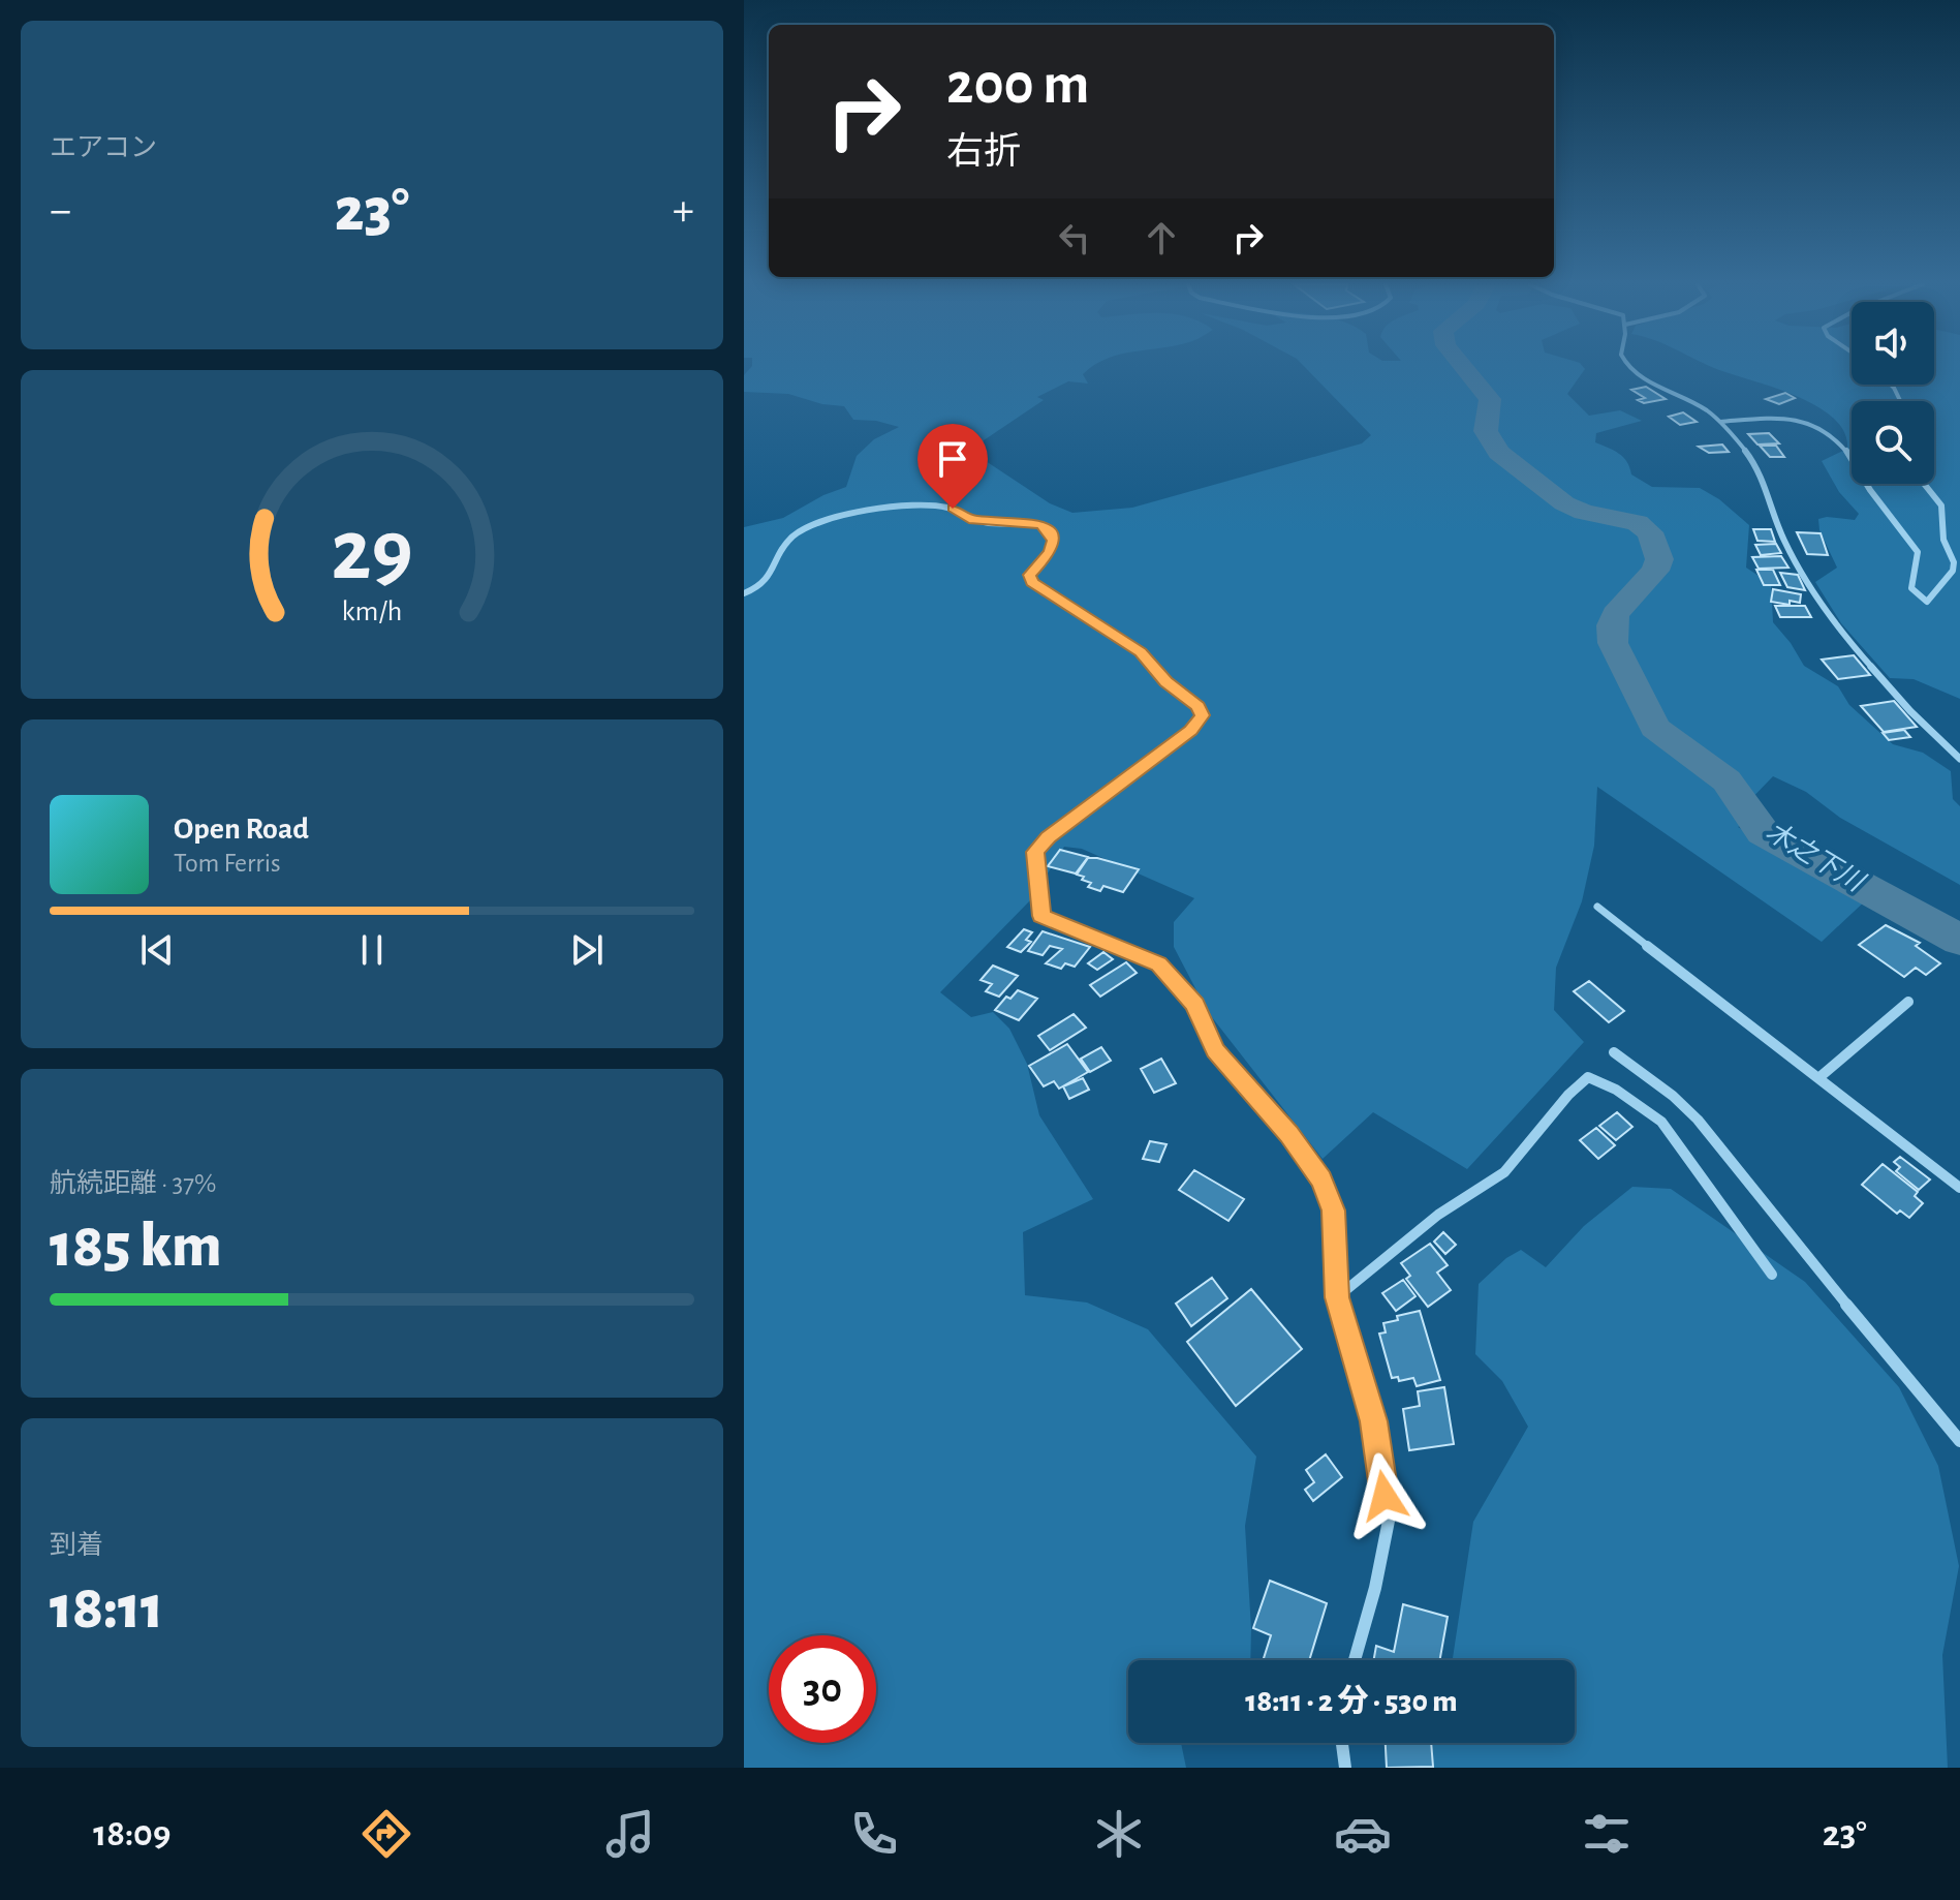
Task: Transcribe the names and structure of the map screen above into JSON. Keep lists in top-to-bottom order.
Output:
{
  "water": ["木之下川"],
  "page": {
    "tile": [
      "エアコン",
      ["航続距離 · 37%", "185 km"],
      ["到着", "18:11"]
    ],
    "turn": ["200 m", "右折"],
    "heat": ["−", "23°", "+"],
    "song": ["Open Road", "Tom Ferris"],
    "limit": "30",
    "trip": "18:11 · 2 分 · 530 m",
    "tabs": ["18:09", "23°"],
    "gauge": ["29", "km/h"]
  }
}
